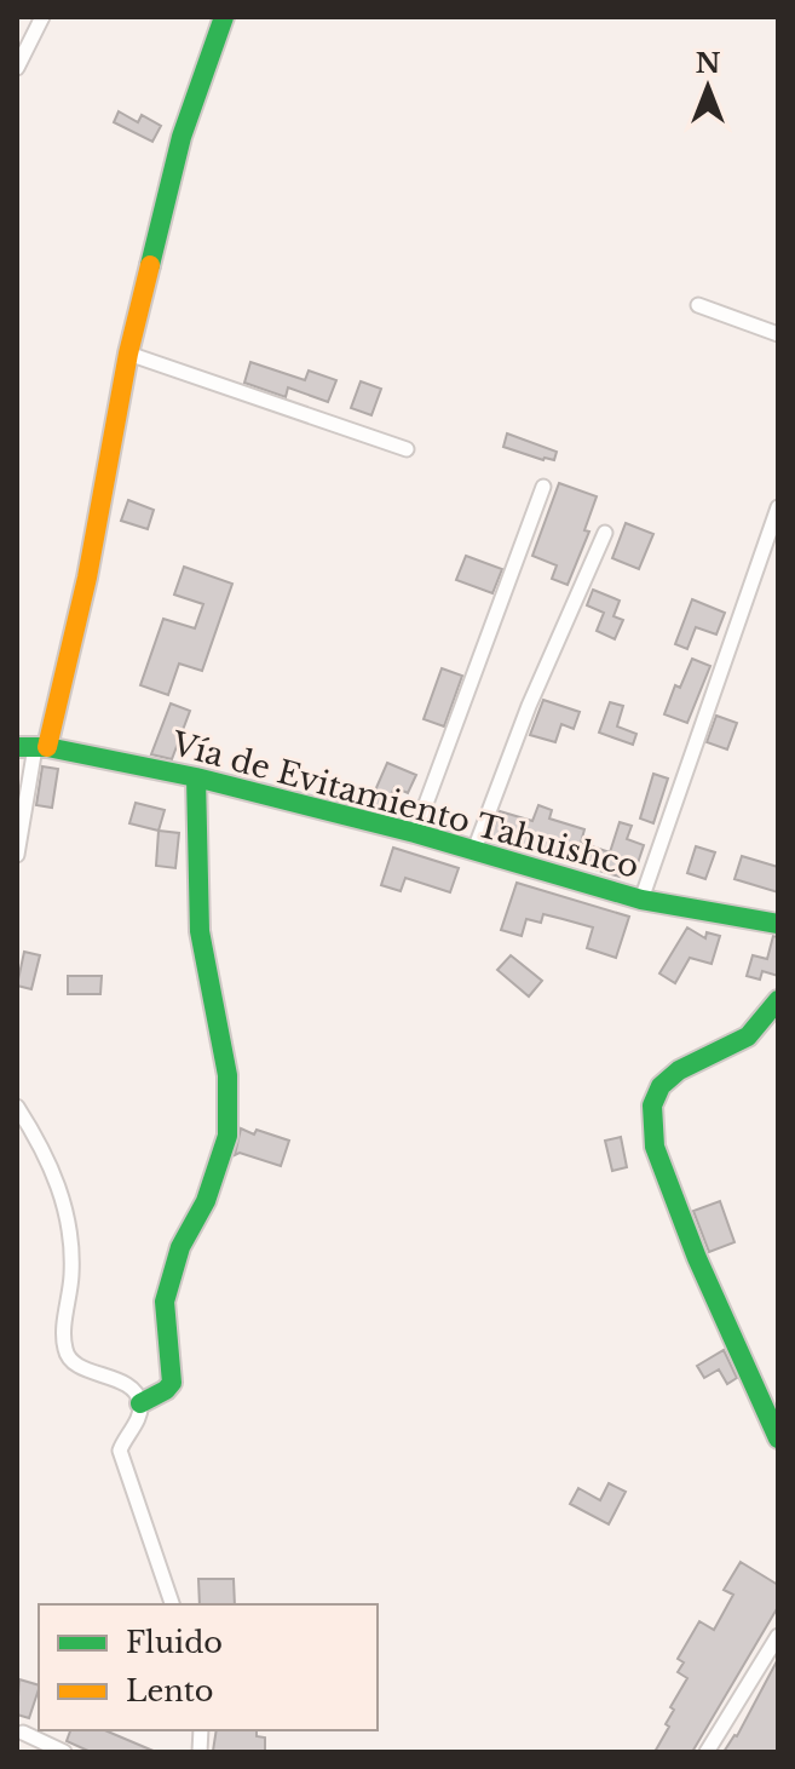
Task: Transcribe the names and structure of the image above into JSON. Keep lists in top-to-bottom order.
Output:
{
  "streets": {
    "street": ["Vía de Evitamiento Tahuishco"]
  },
  "legend": ["Fluido", "Lento"],
  "north": "top"
}
